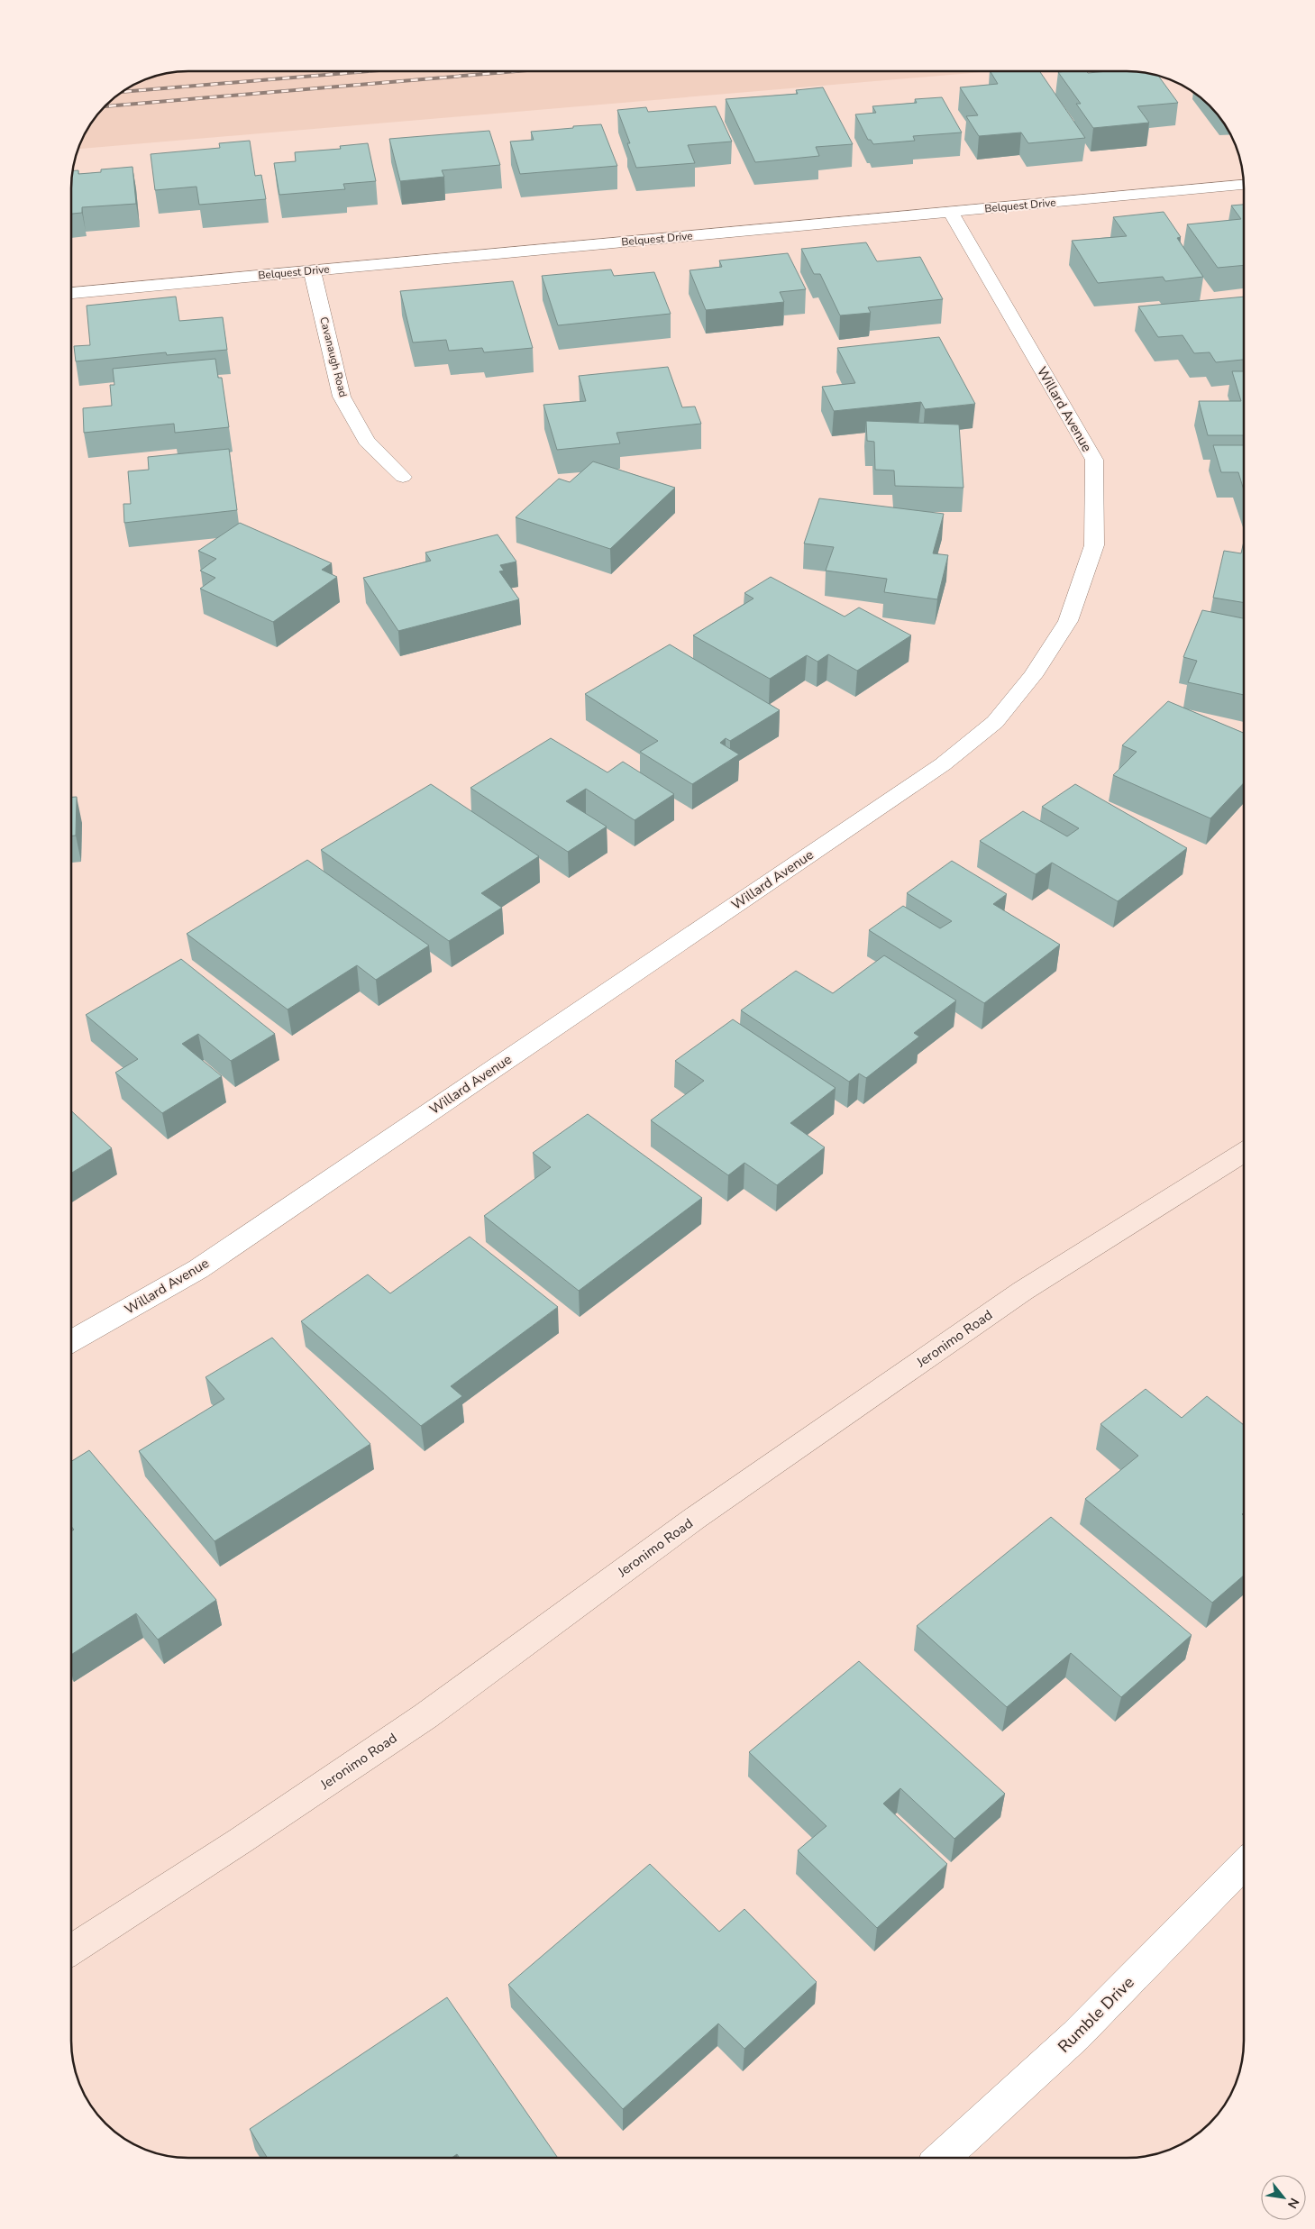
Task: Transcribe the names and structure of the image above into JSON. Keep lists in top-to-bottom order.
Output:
{
  "streets": {
    "main road": ["Jeronimo Road"],
    "street": [
      "Belquest Drive",
      "Cavanaugh Road",
      "Willard Avenue",
      "Rumble Drive"
    ]
  },
  "crossings": [
    ["Belquest Drive", "Cavanaugh Road"],
    ["Belquest Drive", "Willard Avenue"]
  ],
  "north": "bottom right"
}
